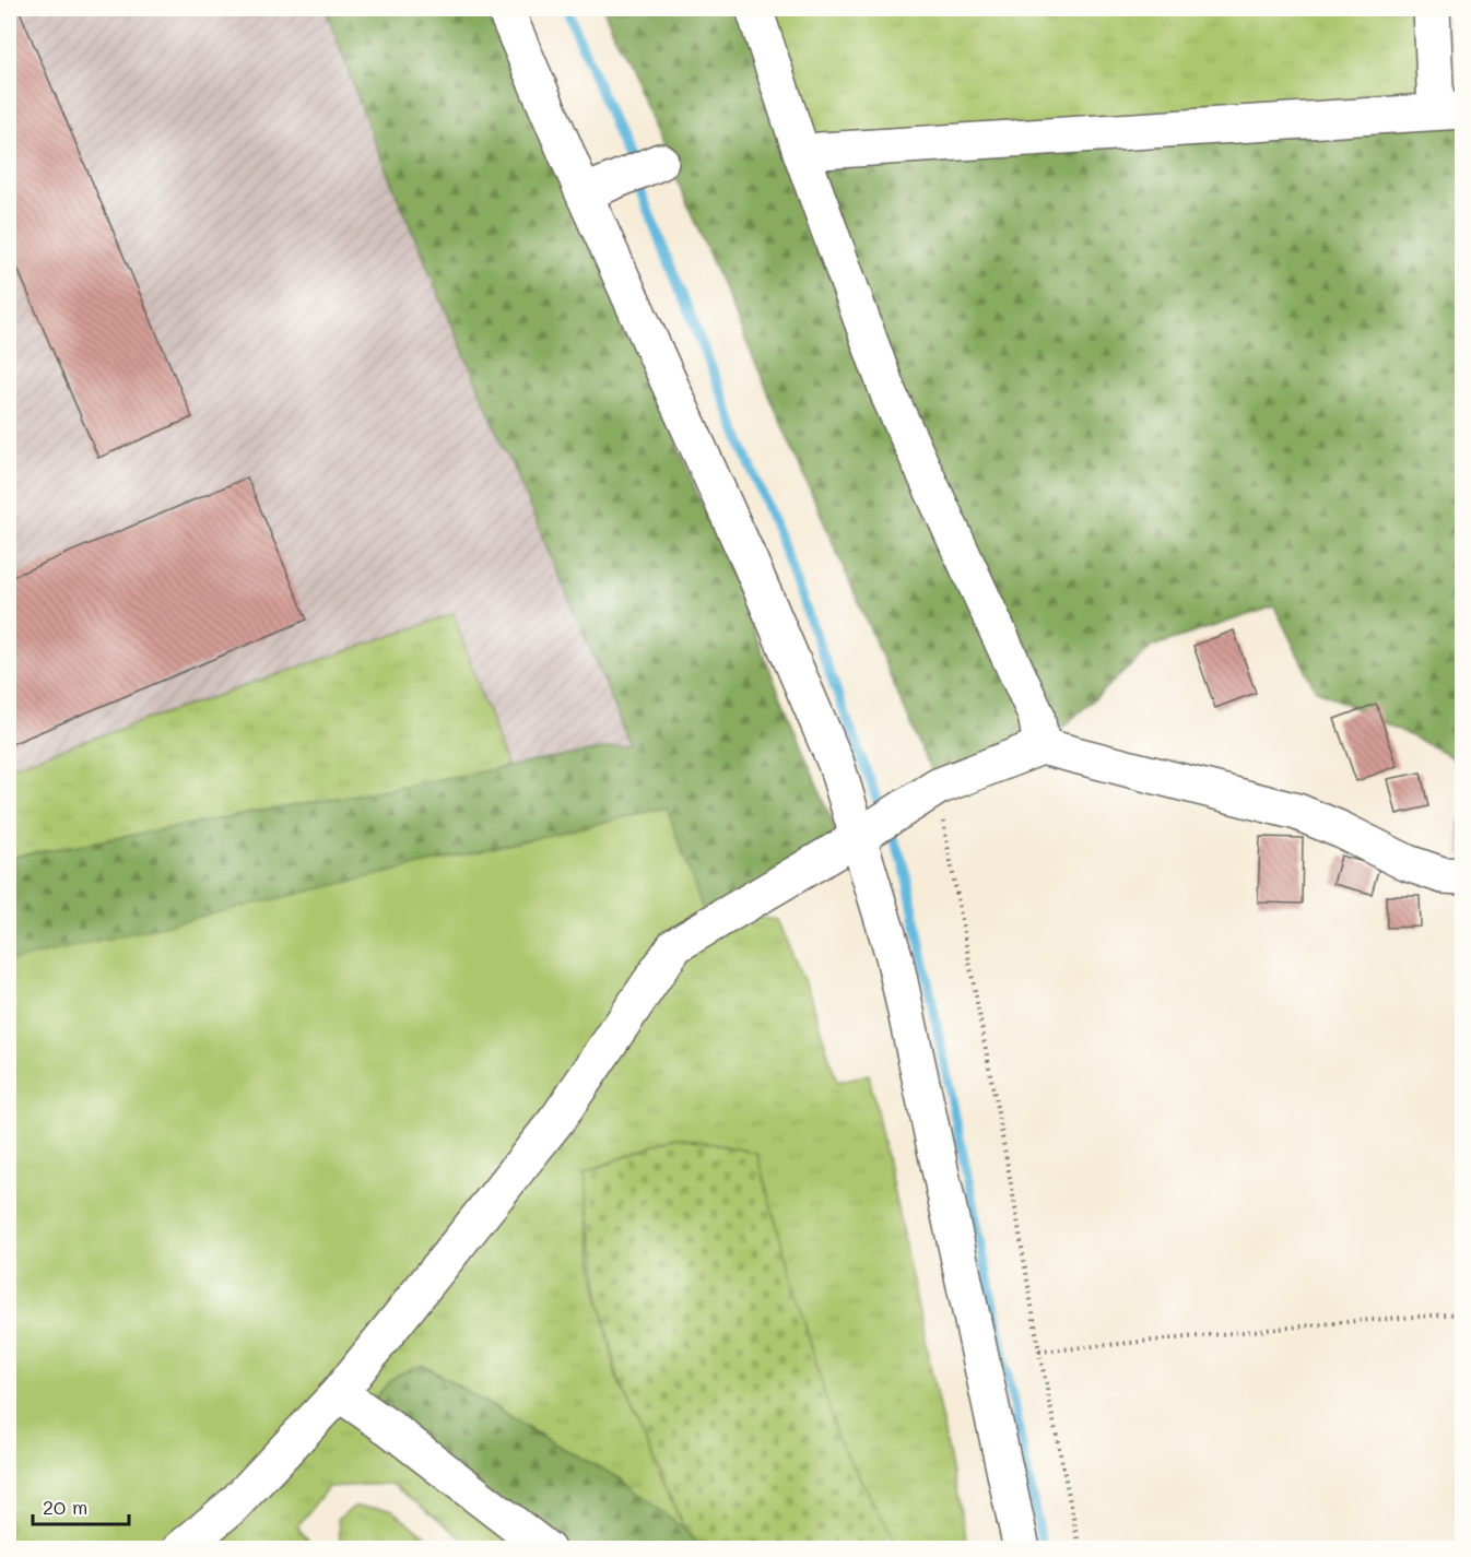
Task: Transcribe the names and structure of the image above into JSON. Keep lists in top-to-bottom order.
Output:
{
  "scale_bar": "20 m"
}
